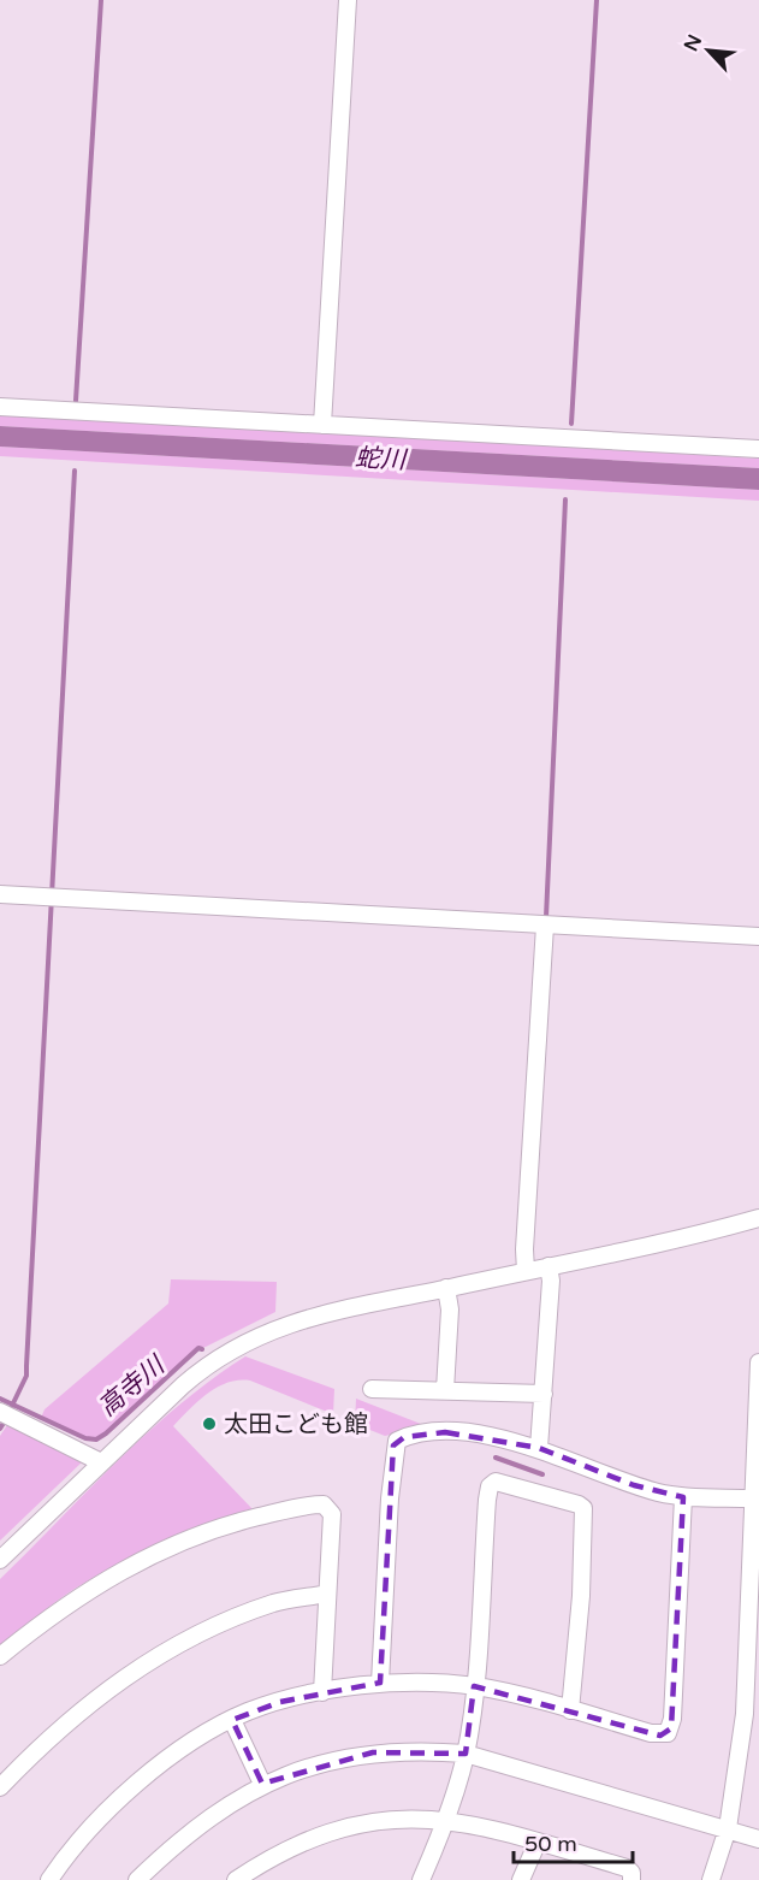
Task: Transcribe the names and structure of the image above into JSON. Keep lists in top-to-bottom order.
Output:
{
  "water": ["蛇川", "高寺川"],
  "places": ["太田こども館"],
  "scale_bar": "50 m",
  "north": "top left"
}
